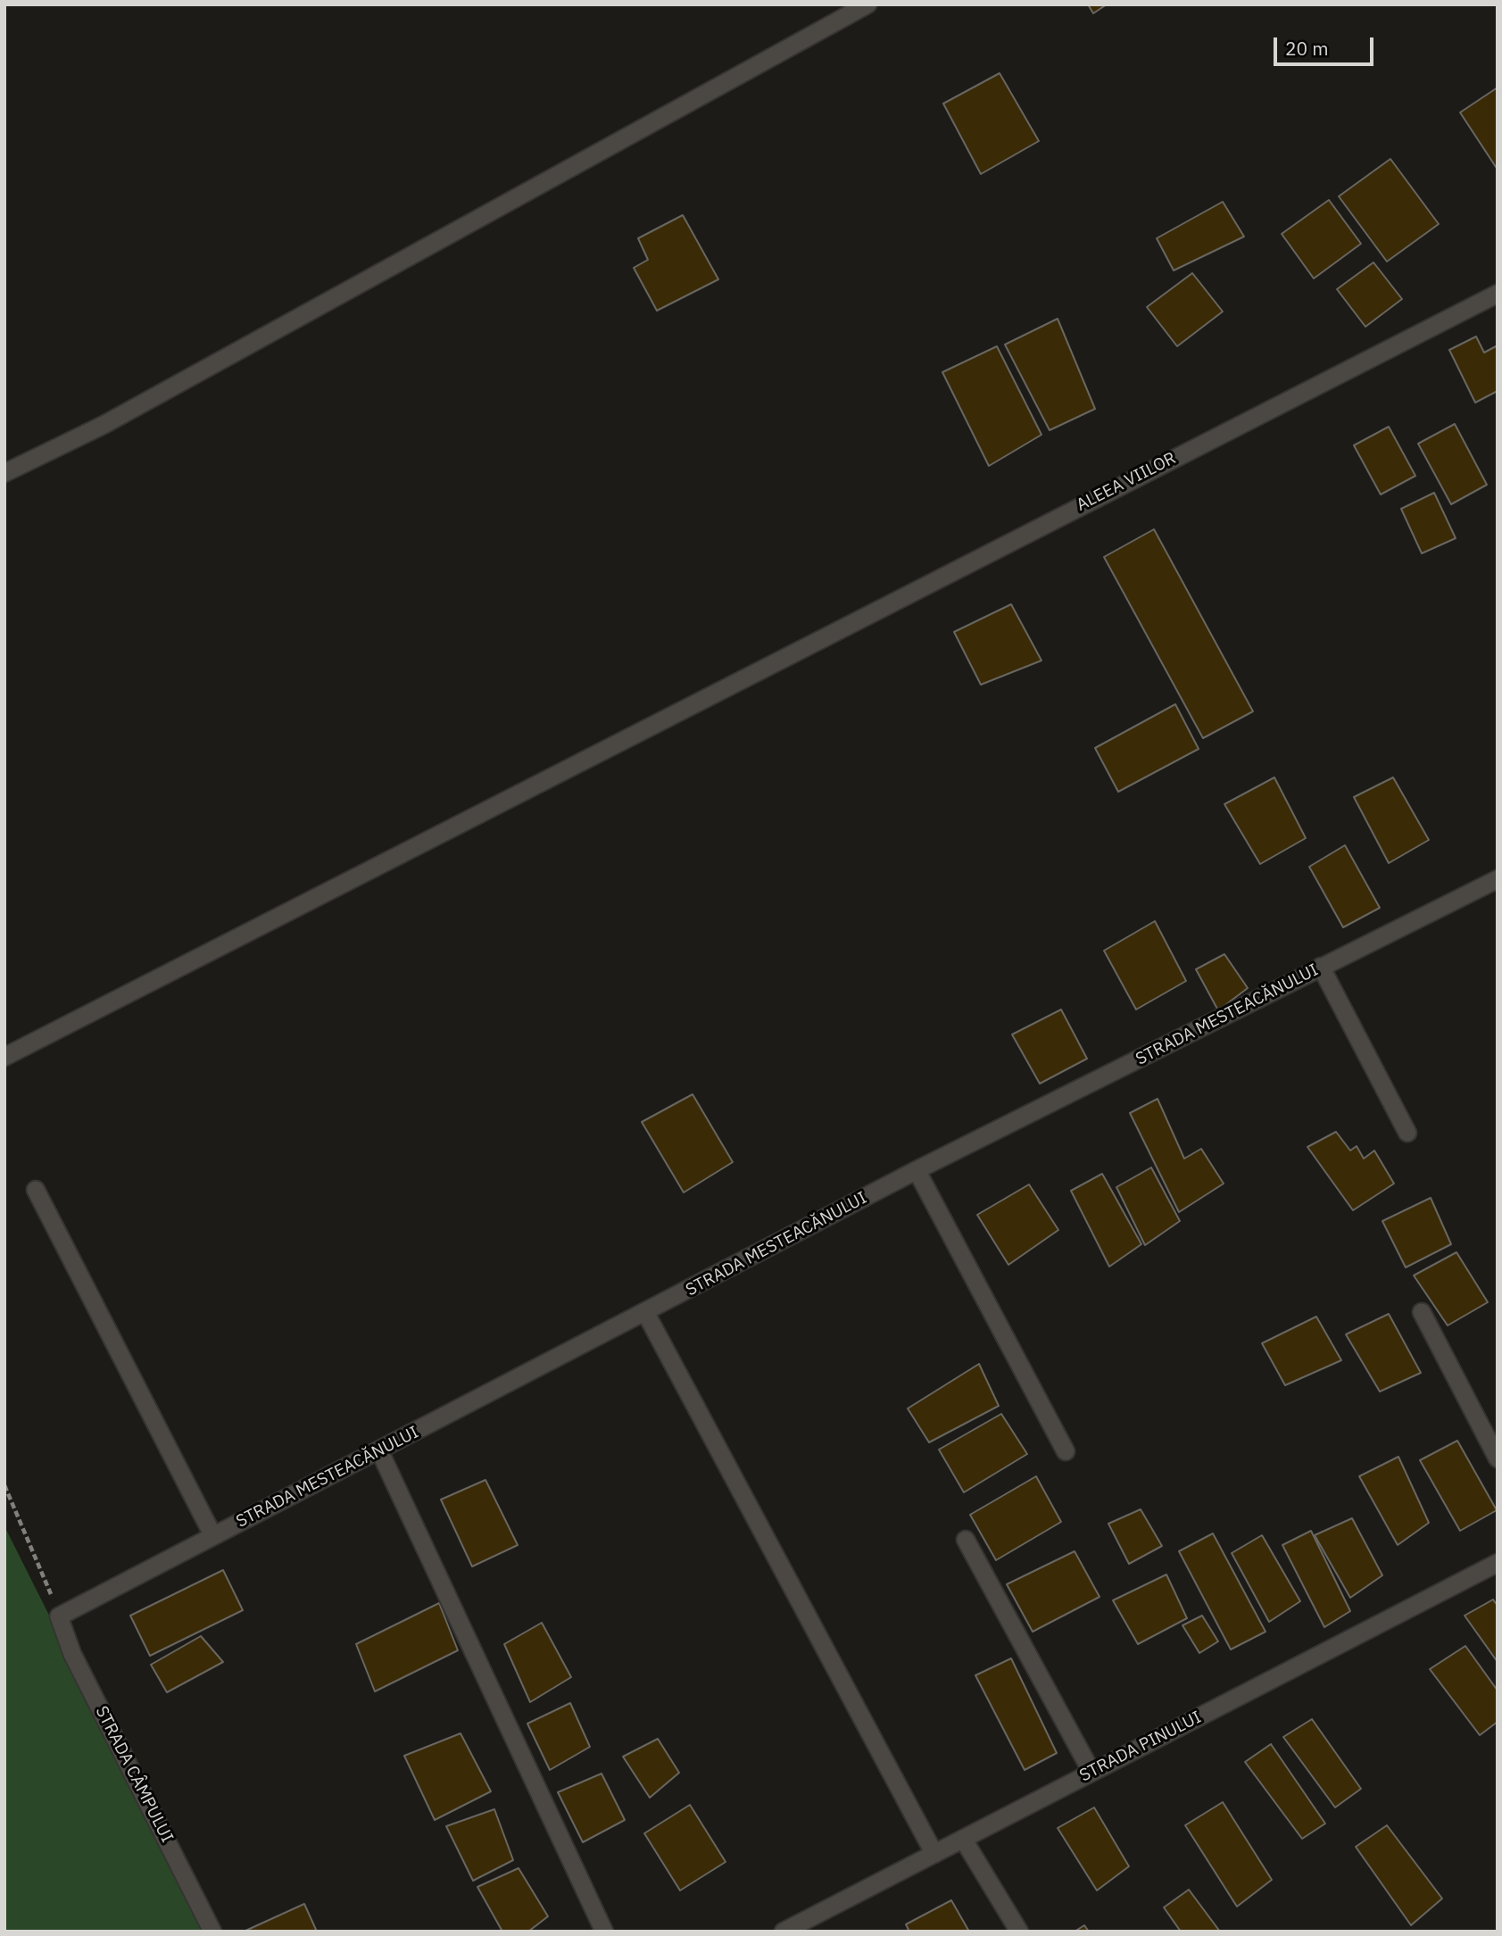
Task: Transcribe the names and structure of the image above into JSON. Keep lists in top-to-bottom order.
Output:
{
  "streets": {
    "street": [
      "ALEEA VIILOR",
      "STRADA MESTEACĂNULUI",
      "STRADA PINULUI",
      "STRADA CÂMPULUI"
    ]
  },
  "crossings": [
    ["STRADA MESTEACĂNULUI", "STRADA CÂMPULUI"]
  ],
  "scale_bar": "20 m"
}
